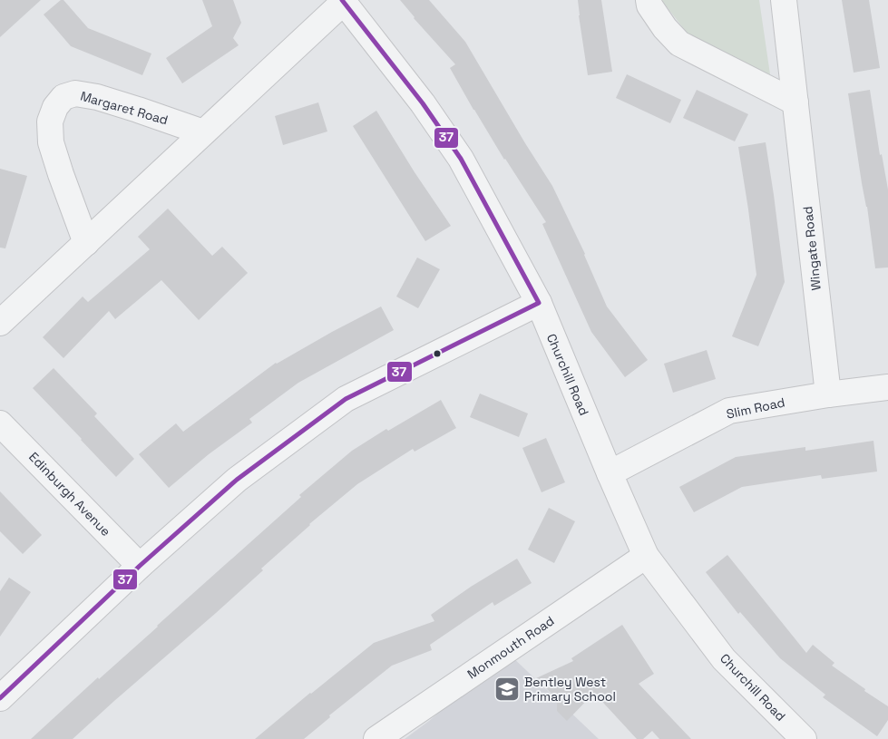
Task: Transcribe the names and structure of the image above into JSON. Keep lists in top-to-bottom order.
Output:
{
  "streets": {
    "street": [
      "Margaret Road",
      "Wingate Road",
      "Churchill Road",
      "Slim Road",
      "Edinburgh Avenue",
      "Monmouth Road"
    ]
  },
  "crossings": [
    ["Wingate Road", "Slim Road"],
    ["Churchill Road", "Slim Road"],
    ["Churchill Road", "Monmouth Road"]
  ],
  "places": {
    "school or university": ["Bentley West Primary School"]
  },
  "lines": ["transit line 37"]
}
